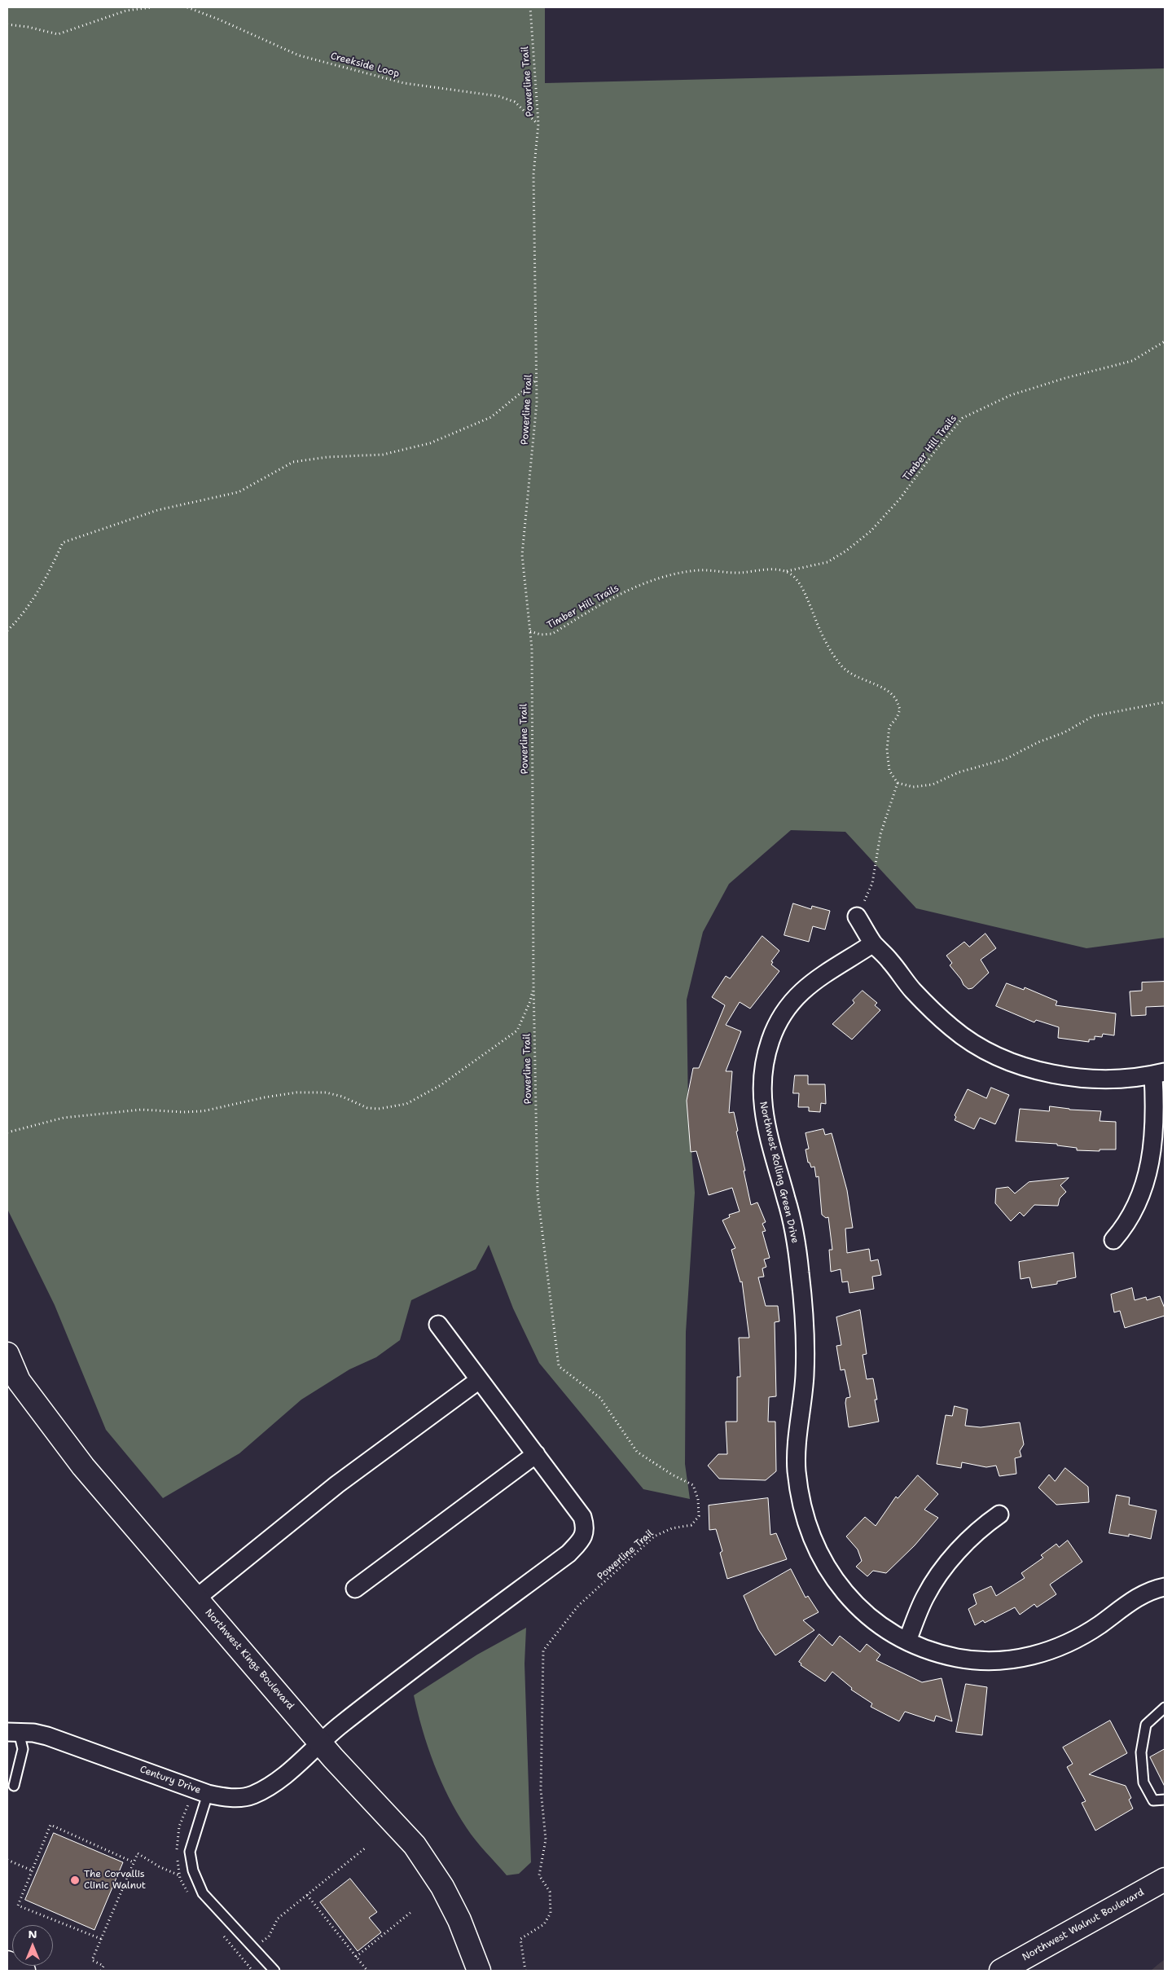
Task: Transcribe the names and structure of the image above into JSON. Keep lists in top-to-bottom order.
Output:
{
  "streets": {
    "street": [
      "Northwest Rolling Green Drive",
      "Northwest Kings Boulevard",
      "Century Drive",
      "Northwest Walnut Boulevard"
    ],
    "path": ["Creekside Loop", "Powerline Trail", "Timber Hill Trails"]
  },
  "crossings": [
    ["Creekside Loop", "Powerline Trail"],
    ["Powerline Trail", "Timber Hill Trails"],
    ["Northwest Kings Boulevard", "Century Drive"]
  ],
  "places": ["The Corvallis Clinic Walnut"],
  "north": "top"
}
